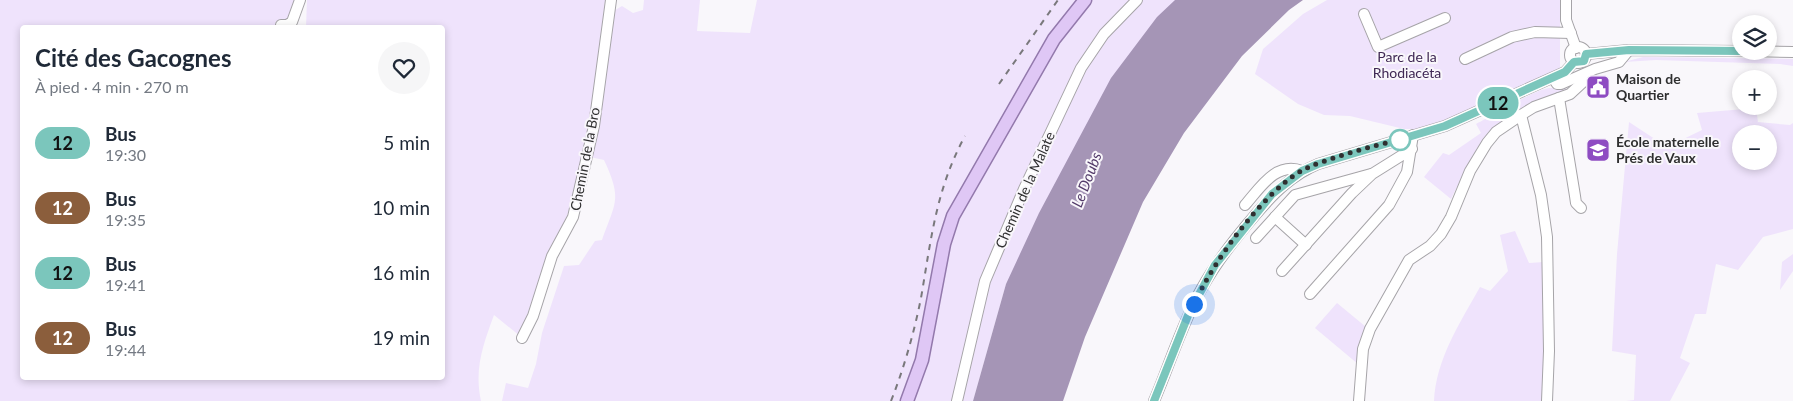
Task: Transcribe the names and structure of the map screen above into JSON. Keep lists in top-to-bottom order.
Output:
{
  "streets": {
    "street": ["Chemin de la Bro", "Chemin de la Malate"]
  },
  "water": ["Le Doubs"],
  "parks": ["Parc de la Rhodiacéta"],
  "places": {
    "public building": ["Maison de Quartier"],
    "school or university": ["École maternelle Prés de Vaux"]
  },
  "lines": ["bus line 12"],
  "page": {
    "on_map": "12",
    "map_buttons": ["+", "−"],
    "heading": ["Cité des Gacognes", "À pied · 4 min · 270 m"],
    "list": [
      {
        "mark": "12",
        "name": "Bus",
        "note": "19:30",
        "value": "5 min"
      },
      {
        "mark": "12",
        "name": "Bus",
        "note": "19:35",
        "value": "10 min"
      },
      {
        "mark": "12",
        "name": "Bus",
        "note": "19:41",
        "value": "16 min"
      },
      {
        "mark": "12",
        "name": "Bus",
        "note": "19:44",
        "value": "19 min"
      }
    ]
  }
}
